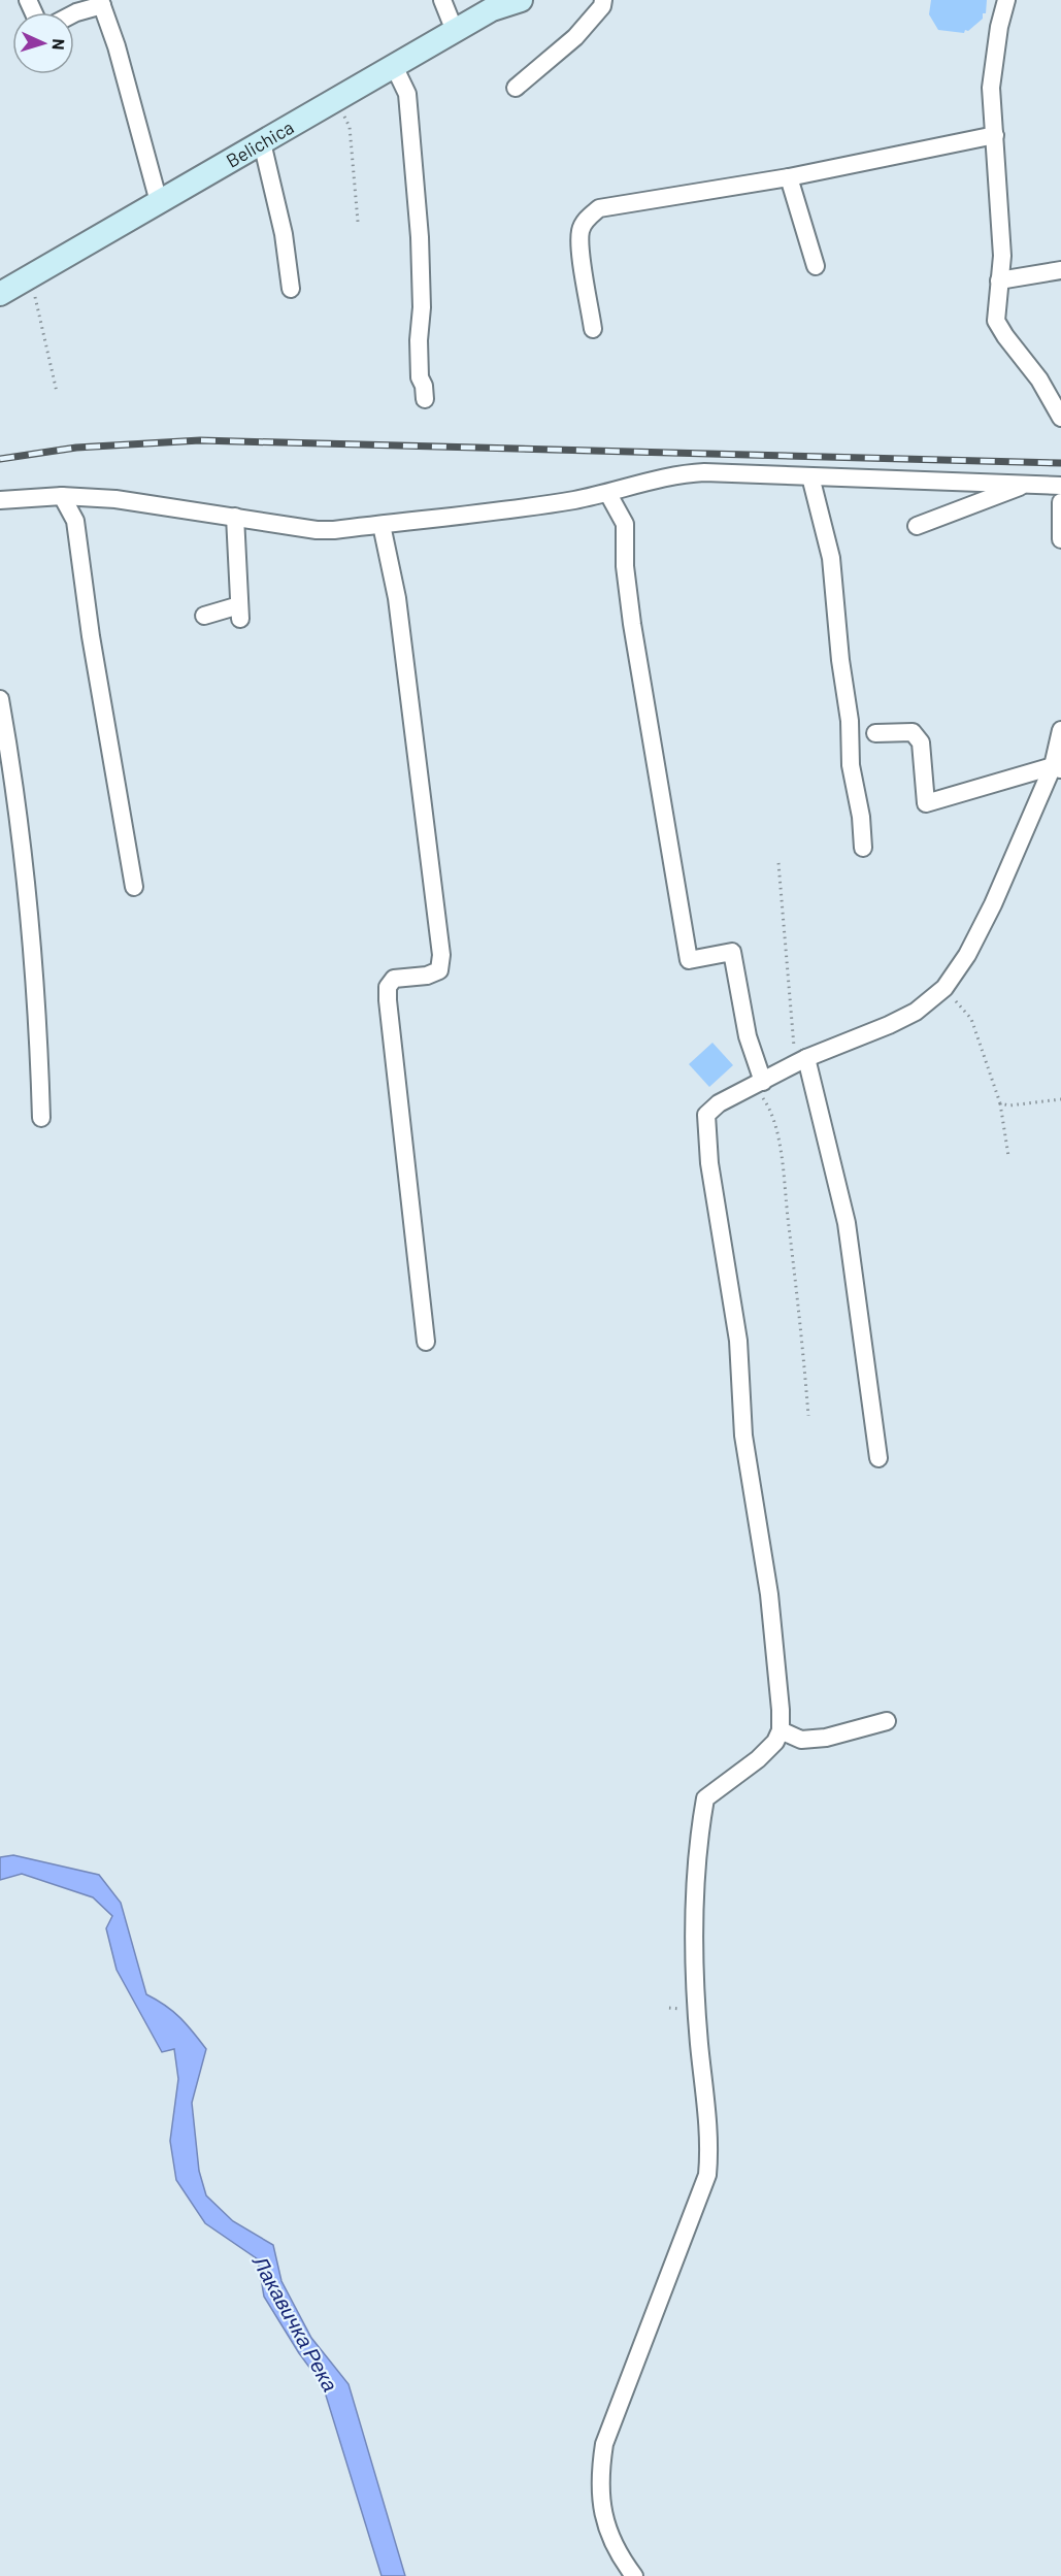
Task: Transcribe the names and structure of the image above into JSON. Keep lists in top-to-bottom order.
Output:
{
  "streets": {
    "main road": ["Belichica"]
  },
  "water": ["Лакавичка Река"],
  "north": "right"
}
